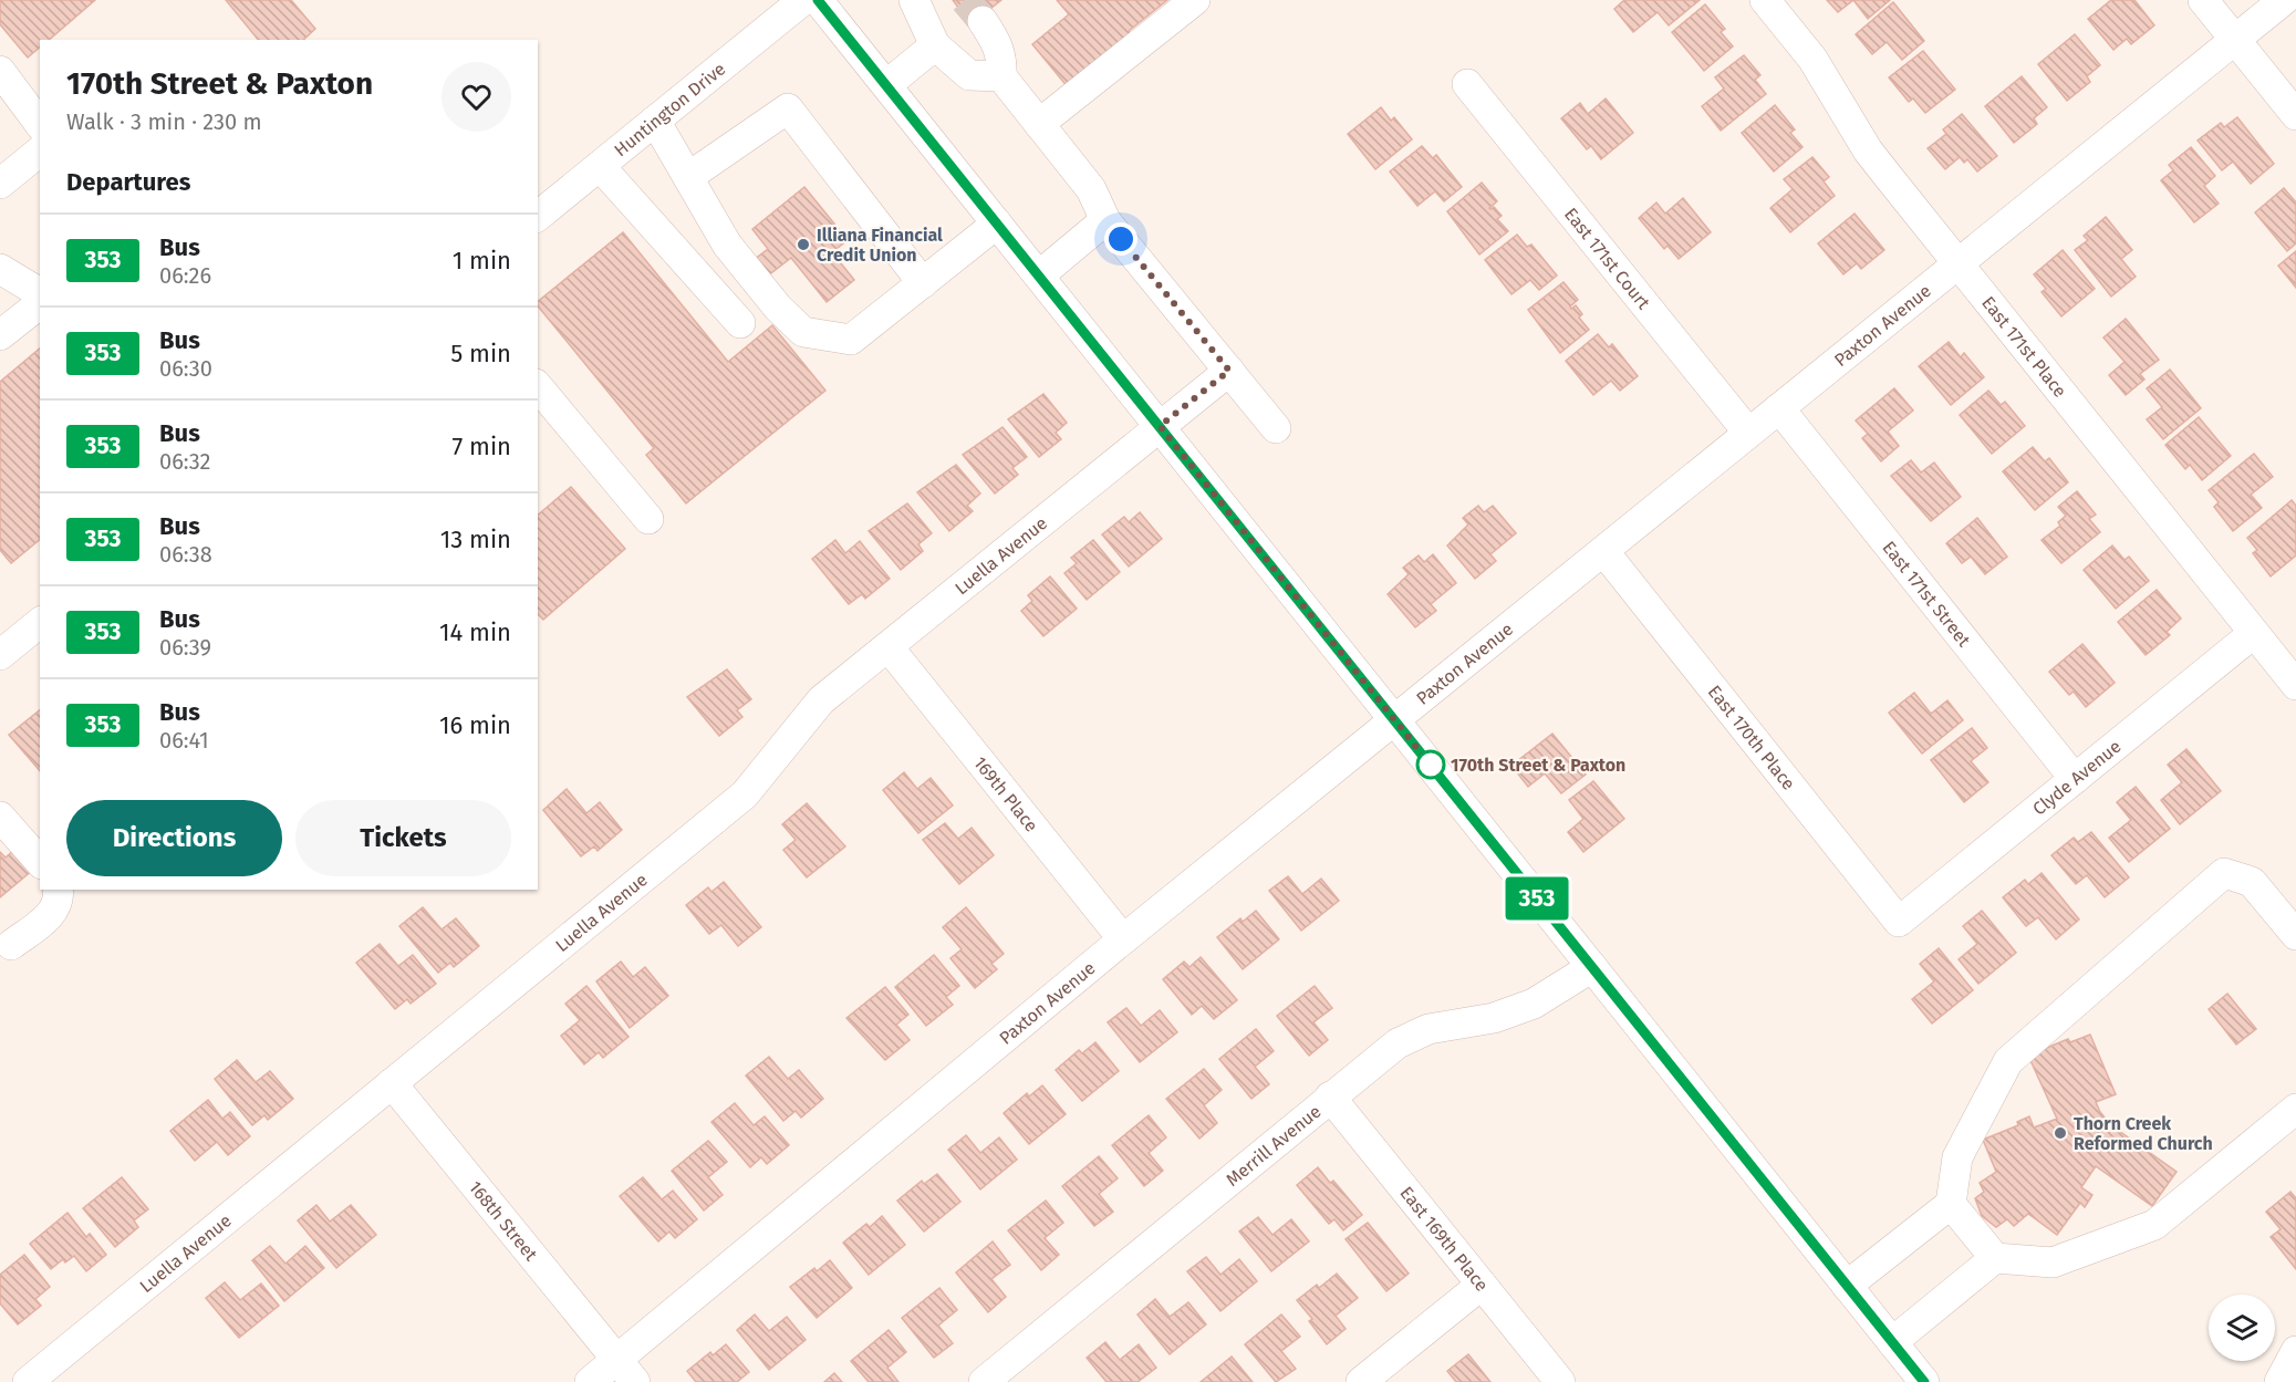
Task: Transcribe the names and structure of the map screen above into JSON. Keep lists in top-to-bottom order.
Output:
{
  "streets": {
    "street": [
      "Huntington Drive",
      "East 171st Court",
      "Paxton Avenue",
      "East 171st Place",
      "Luella Avenue",
      "East 171st Street",
      "East 170th Place",
      "Clyde Avenue",
      "169th Place",
      "Merrill Avenue",
      "168th Street",
      "East 169th Place"
    ]
  },
  "crossings": [
    ["East 171st Court", "Paxton Avenue"],
    ["Paxton Avenue", "East 171st Place"],
    ["Paxton Avenue", "East 171st Street"],
    ["Paxton Avenue", "East 170th Place"],
    ["Paxton Avenue", "169th Place"],
    ["Paxton Avenue", "168th Street"],
    ["East 171st Place", "Clyde Avenue"],
    ["Luella Avenue", "169th Place"],
    ["Luella Avenue", "168th Street"],
    ["East 171st Street", "Clyde Avenue"],
    ["East 170th Place", "Clyde Avenue"],
    ["Merrill Avenue", "East 169th Place"]
  ],
  "places": ["Illiana Financial Credit Union", "170th Street & Paxton", "Thorn Creek Reformed Church"],
  "lines": ["bus line 353"],
  "page": {
    "on_map": "353",
    "heading": [
      ["170th Street & Paxton", "Walk · 3 min · 230 m"],
      "Departures"
    ],
    "list": [
      {
        "mark": "353",
        "name": "Bus",
        "note": "06:26",
        "value": "1 min"
      },
      {
        "mark": "353",
        "name": "Bus",
        "note": "06:30",
        "value": "5 min"
      },
      {
        "mark": "353",
        "name": "Bus",
        "note": "06:32",
        "value": "7 min"
      },
      {
        "mark": "353",
        "name": "Bus",
        "note": "06:38",
        "value": "13 min"
      },
      {
        "mark": "353",
        "name": "Bus",
        "note": "06:39",
        "value": "14 min"
      },
      {
        "mark": "353",
        "name": "Bus",
        "note": "06:41",
        "value": "16 min"
      }
    ],
    "buttons": ["Directions", "Tickets"]
  }
}
